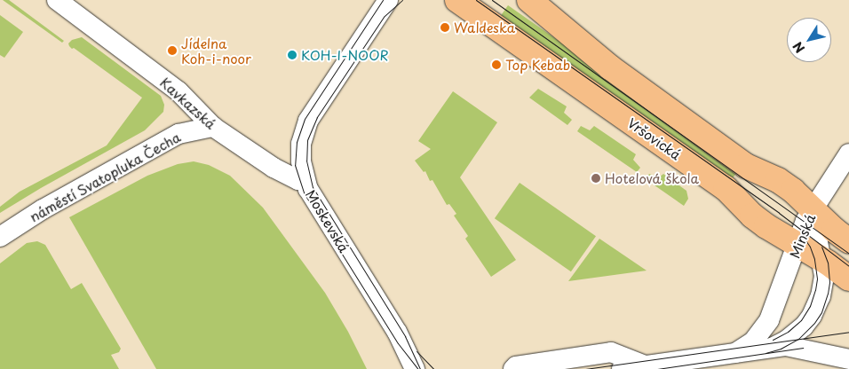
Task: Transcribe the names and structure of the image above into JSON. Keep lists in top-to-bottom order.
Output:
{
  "streets": {
    "main road": ["Vršovická"],
    "street": [
      "Kavkazská",
      "náměstí Svatopluka Čecha",
      "Moskevská",
      "Minská"
    ]
  },
  "crossings": [
    ["Kavkazská", "náměstí Svatopluka Čecha"],
    ["Kavkazská", "Moskevská"],
    ["Vršovická", "Minská"]
  ],
  "places": [
    "Waldeska",
    "Jídelna Koh-i-noor",
    "KOH-I-NOOR",
    "Top Kebab",
    "Hotelová škola"
  ],
  "north": "bottom left"
}
